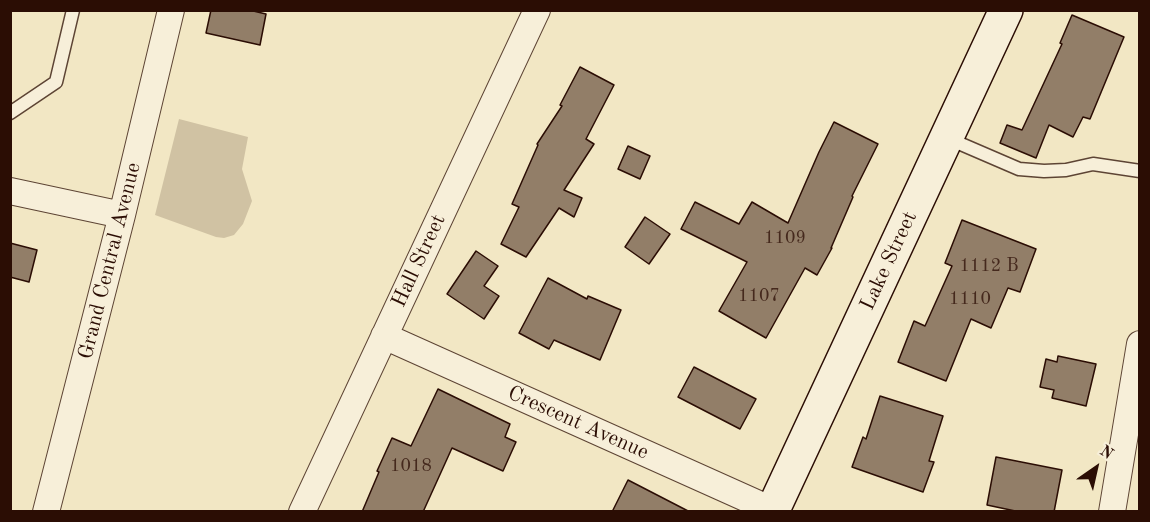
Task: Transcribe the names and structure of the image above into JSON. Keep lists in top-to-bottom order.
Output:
{
  "streets": {
    "main road": ["Lake Street"],
    "street": ["Grand Central Avenue", "Hall Street", "Crescent Avenue"]
  },
  "crossings": [
    ["Hall Street", "Crescent Avenue"],
    ["Lake Street", "Crescent Avenue"]
  ],
  "house_numbers": [
    "1109",
    "1112 B",
    "1107",
    "1110",
    "1018"
  ],
  "north": "top right"
}
